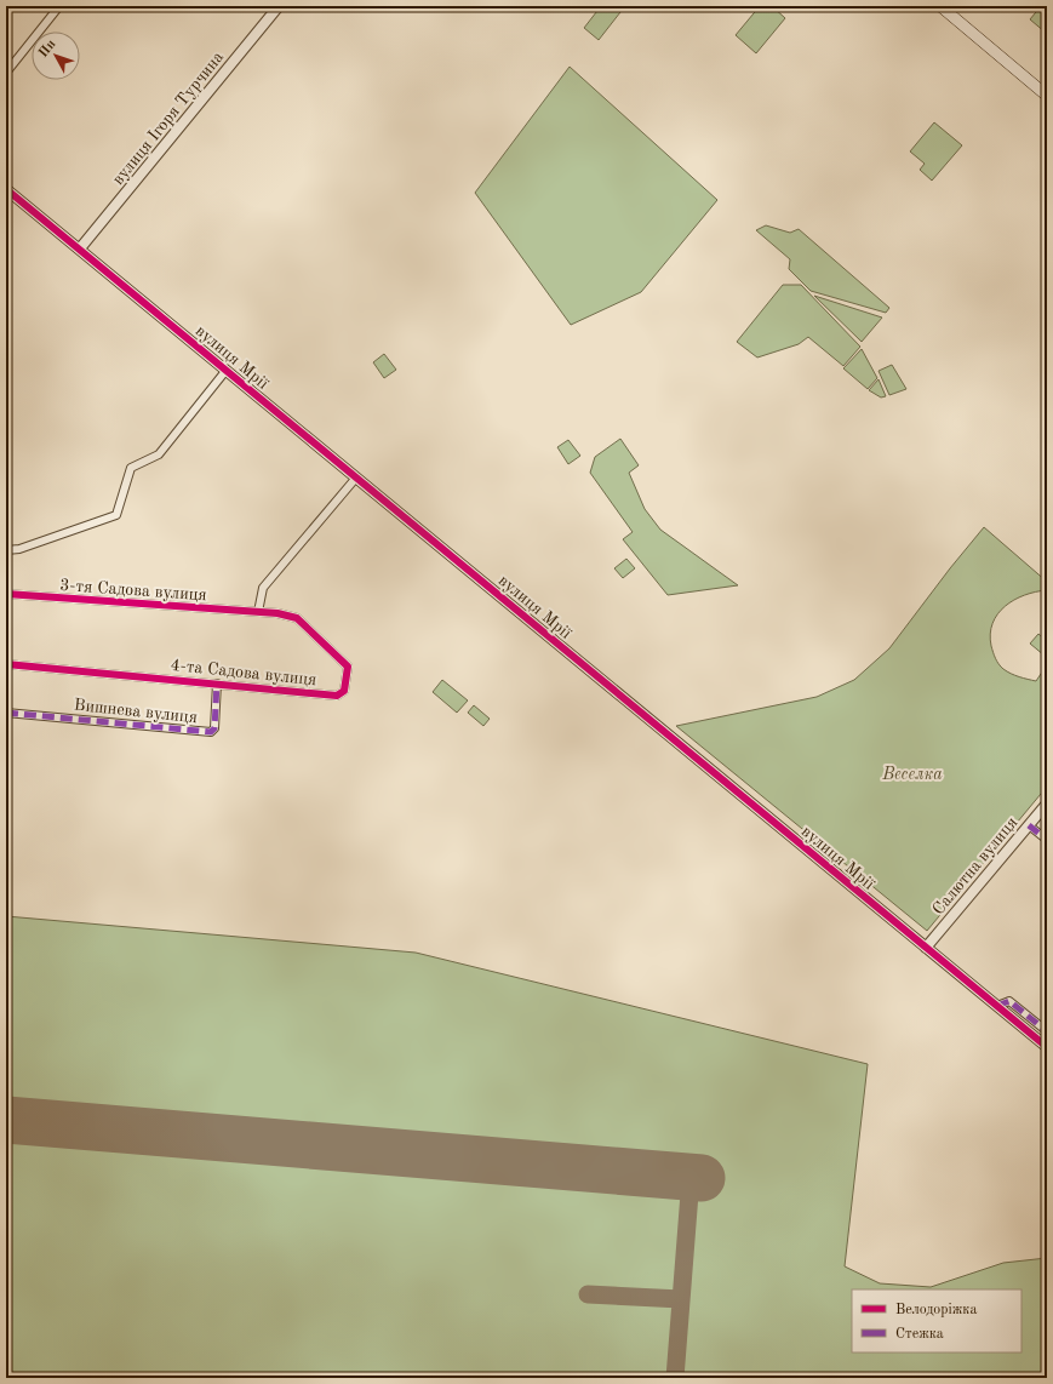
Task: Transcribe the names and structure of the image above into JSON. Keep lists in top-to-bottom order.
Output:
{
  "streets": {
    "street": [
      "вулиця Ігоря Турчина",
      "вулиця Мрії",
      "3-тя Садова вулиця",
      "4-та Садова вулиця",
      "Вишнева вулиця",
      "Салютна вулиця"
    ]
  },
  "crossings": [
    ["вулиця Ігоря Турчина", "вулиця Мрії"],
    ["вулиця Мрії", "Салютна вулиця"],
    ["3-тя Садова вулиця", "4-та Садова вулиця"],
    ["4-та Садова вулиця", "Вишнева вулиця"]
  ],
  "parks": ["Веселка"],
  "legend": ["Велодоріжка", "Стежка"],
  "north": "top left"
}
